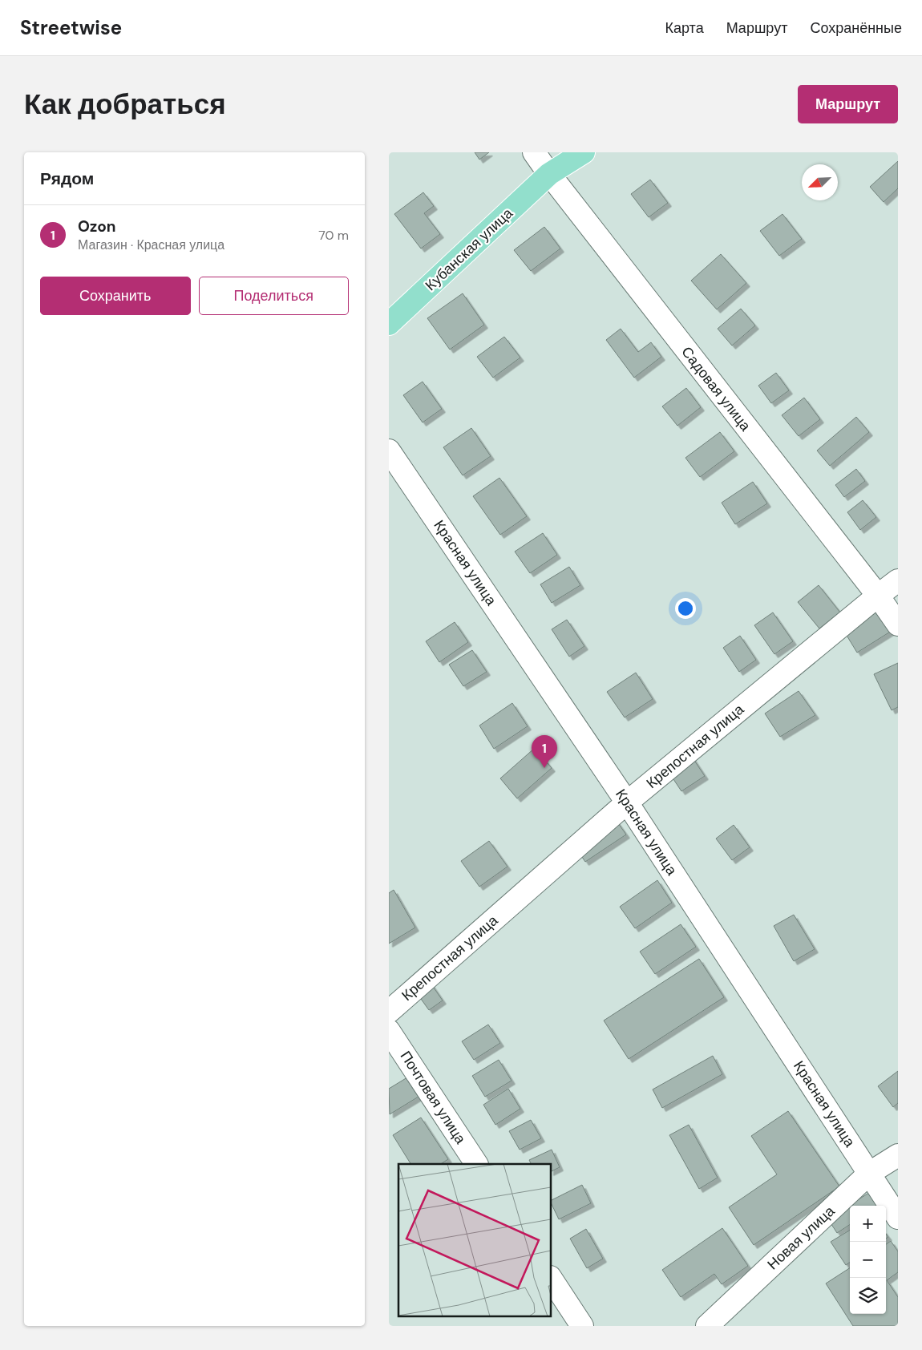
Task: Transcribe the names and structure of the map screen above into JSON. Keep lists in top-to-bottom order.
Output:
{
  "streets": {
    "main road": ["Кубанская улица"],
    "street": [
      "Садовая улица",
      "Красная улица",
      "Крепостная улица",
      "Почтовая улица",
      "Новая улица"
    ]
  },
  "crossings": [
    ["Кубанская улица", "Садовая улица"],
    ["Садовая улица", "Крепостная улица"],
    ["Красная улица", "Крепостная улица"],
    ["Красная улица", "Новая улица"]
  ],
  "north": "bottom left",
  "page": {
    "header": "Streetwise",
    "nav": ["Карта", "Маршрут", "Сохранённые"],
    "buttons": [
      "Маршрут",
      ["Сохранить", "Поделиться"]
    ],
    "title": "Как добраться",
    "heading": "Рядом",
    "list": [
      {
        "mark": "1",
        "name": "Ozon",
        "note": "Магазин · Красная улица",
        "value": "70 m"
      }
    ],
    "pins": "1",
    "map_buttons": ["+", "−"]
  }
}
